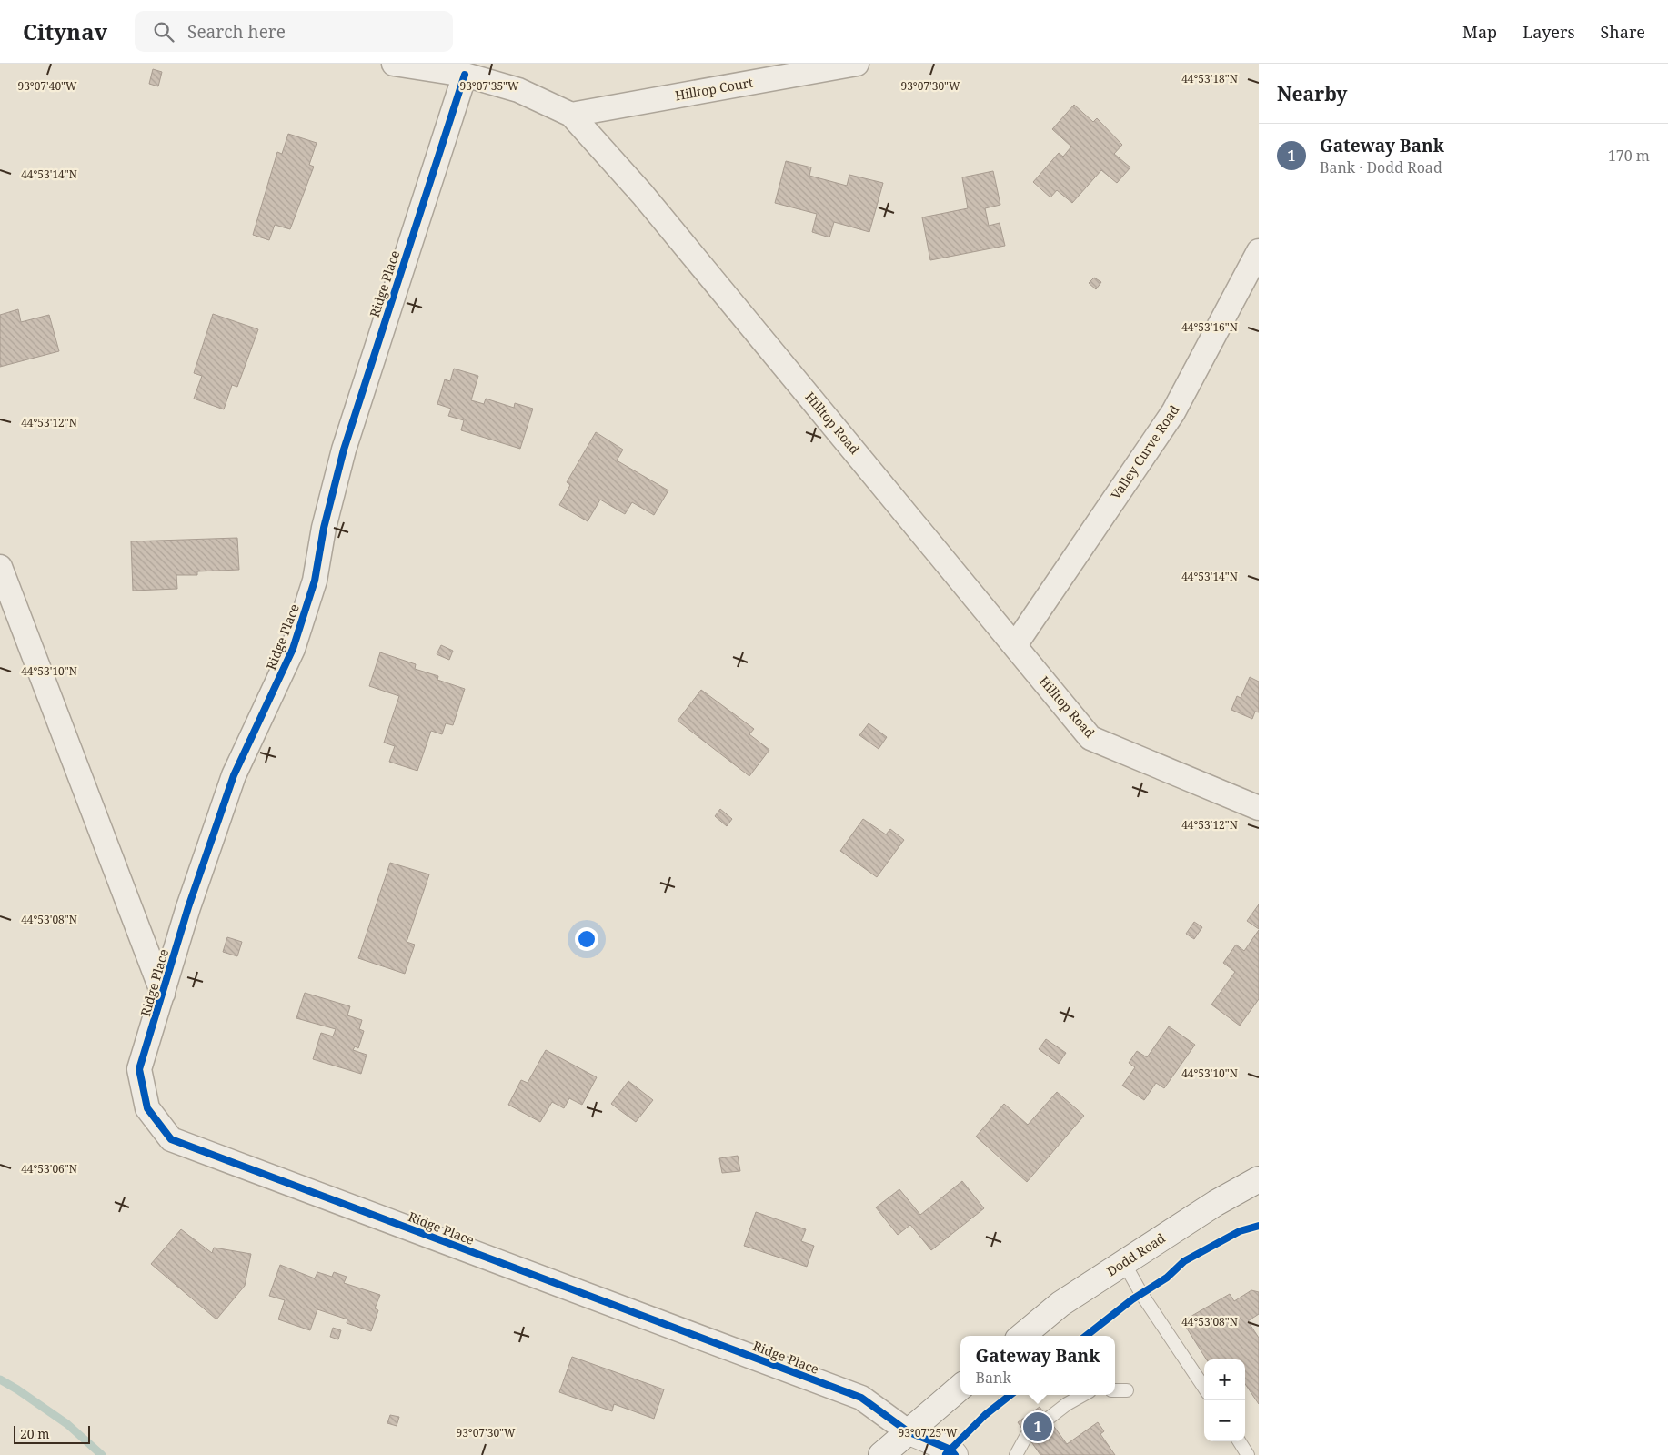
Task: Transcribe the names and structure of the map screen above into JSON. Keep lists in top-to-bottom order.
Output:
{
  "streets": {
    "main road": ["Dodd Road"],
    "street": [
      "Hilltop Court",
      "Ridge Place",
      "Hilltop Road",
      "Valley Curve Road"
    ]
  },
  "crossings": [
    ["Hilltop Court", "Hilltop Road"],
    ["Ridge Place", "Hilltop Road"],
    ["Hilltop Road", "Valley Curve Road"]
  ],
  "scale_bar": "20 m",
  "page": {
    "header": "Citynav",
    "search": "Search here",
    "nav": ["Map", "Layers", "Share"],
    "heading": "Nearby",
    "list": [
      {
        "mark": "1",
        "name": "Gateway Bank",
        "note": "Bank · Dodd Road",
        "value": "170 m"
      }
    ],
    "popup": ["Gateway Bank", "Bank"],
    "map_buttons": ["+", "−"],
    "pins": "1",
    "scale": "20 m"
  },
  "coordinates": [
    "44°53'18\"N",
    "93°07'40\"W",
    "93°07'35\"W",
    "93°07'30\"W",
    "44°53'14\"N",
    "44°53'16\"N",
    "44°53'12\"N",
    "44°53'10\"N",
    "44°53'08\"N",
    "44°53'06\"N",
    "93°07'25\"W"
  ]
}
